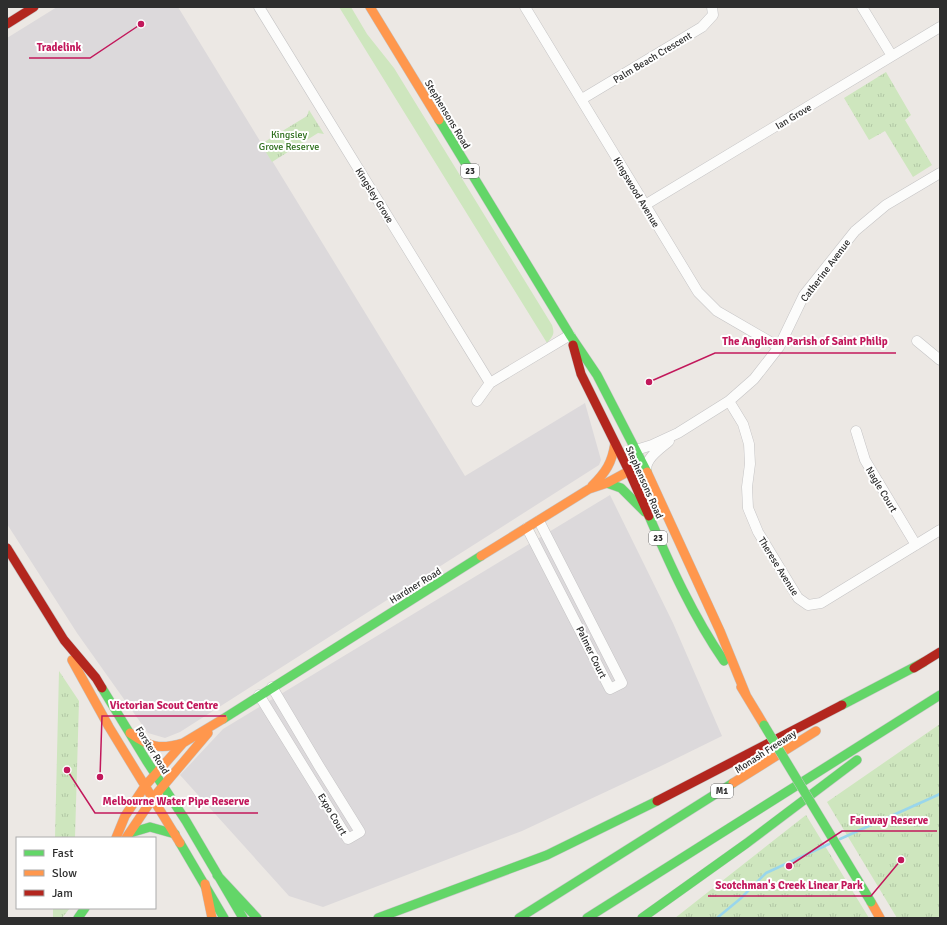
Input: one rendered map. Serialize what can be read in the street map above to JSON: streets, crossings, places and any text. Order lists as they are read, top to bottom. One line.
{"streets":{"main road":["Stephensons Road","23","Hardner Road","Forster Road","Monash Freeway","M1"],"street":["Palm Beach Crescent","Ian Grove","Kingswood Avenue","Kingsley Grove","Catherine Avenue","Nagle Court","Therese Avenue","Palmer Court","Expo Court"]},"crossings":[["Palm Beach Crescent","Kingswood Avenue"],["Stephensons Road","Catherine Avenue"],["Stephensons Road","Hardner Road"],["Ian Grove","Kingswood Avenue"],["Kingswood Avenue","Catherine Avenue"],["Catherine Avenue","Therese Avenue"],["Nagle Court","Therese Avenue"],["Hardner Road","Palmer Court"],["Hardner Road","Forster Road"],["Hardner Road","Expo Court"]],"parks":["Kingsley Grove Reserve"],"places":["Tradelink","The Anglican Parish of Saint Philip","Melbourne Water Pipe Reserve","Victorian Scout Centre","Scotchman's Creek Linear Park","Fairway Reserve"],"legend":["Fast","Slow","Jam"]}
